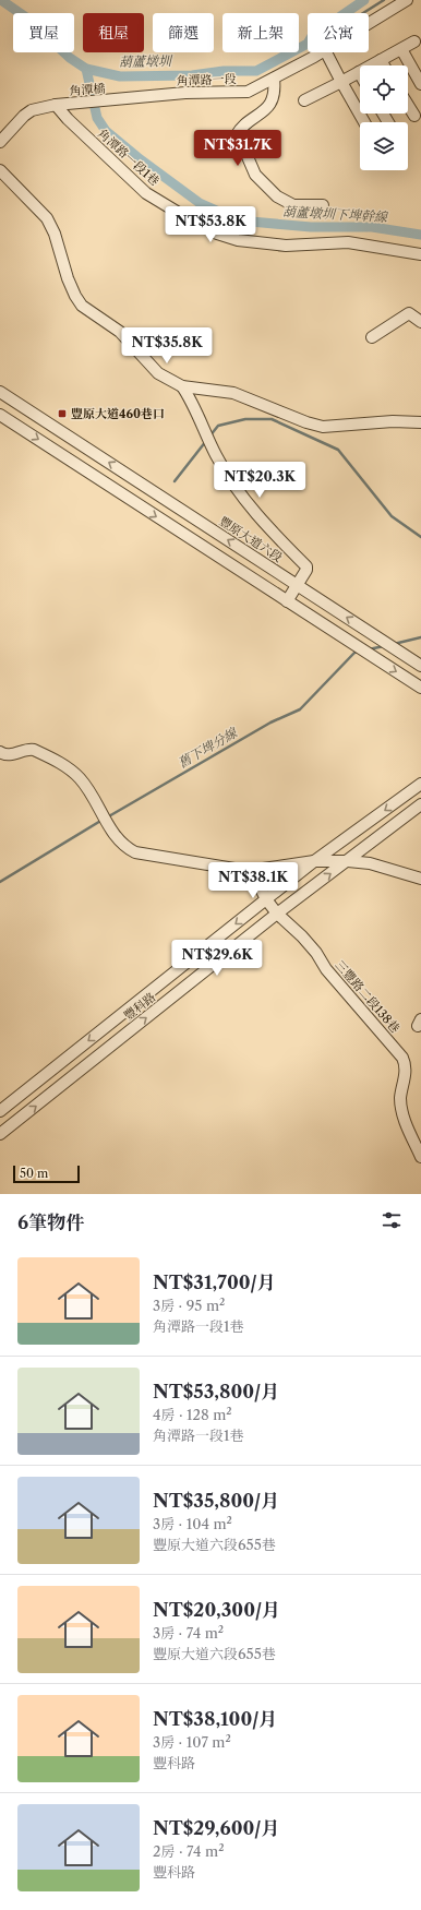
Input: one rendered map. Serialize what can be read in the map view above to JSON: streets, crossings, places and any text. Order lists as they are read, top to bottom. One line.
{"streets":{"street":["角潭路一段","角潭橋","角潭路一段1巷","豐原大道六段","三豐路二段138巷","豐科路"]},"crossings":[["角潭路一段","角潭橋"],["角潭橋","角潭路一段1巷"],["三豐路二段138巷","豐科路"]],"water":["葫蘆墩圳","葫蘆墩圳下埤幹線","舊下埤分線"],"places":{"transit":["豐原大道460巷口"]},"scale_bar":"50 m","page":{"chip":["買屋","租屋","篩選","新上架","公寓"],"price":["NT$31.7K","NT$53.8K","NT$35.8K","NT$20.3K","NT$38.1K","NT$29.6K"],"scale":"50 m","heading":"6筆物件","list":[{"name":"NT$31,700/月","note":"3房 · 95 m² · 角潭路一段1巷"},{"name":"NT$53,800/月","note":"4房 · 128 m² · 角潭路一段1巷"},{"name":"NT$35,800/月","note":"3房 · 104 m² · 豐原大道六段655巷"},{"name":"NT$20,300/月","note":"3房 · 74 m² · 豐原大道六段655巷"},{"name":"NT$38,100/月","note":"3房 · 107 m² · 豐科路"},{"name":"NT$29,600/月","note":"2房 · 74 m² · 豐科路"}]}}
